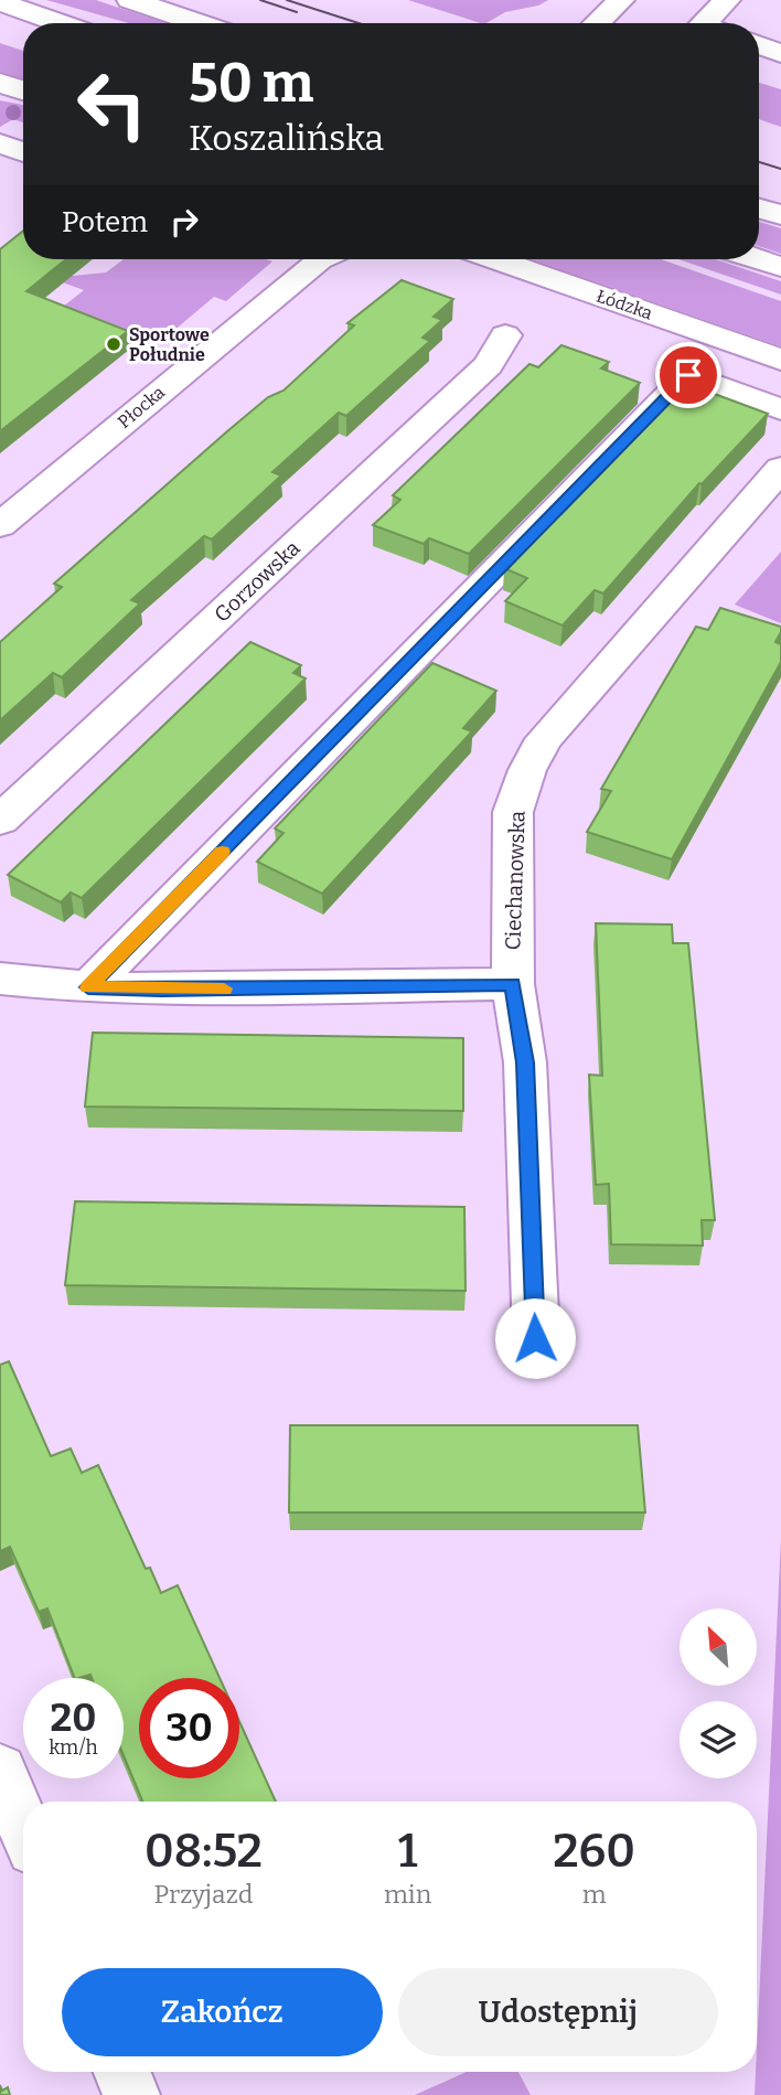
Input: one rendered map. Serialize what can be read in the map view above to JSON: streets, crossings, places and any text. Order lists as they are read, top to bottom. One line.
{"streets":{"street":["Łódzka","Płocka","Gorzowska","Ciechanowska"]},"places":["Sportowe Południe"],"north":"top left","page":{"turn":["50 m","Koszalińska"],"then":"Potem","speed":"20 km/h","limit":"30","eta":["08:52","Przyjazd","1","min","260","m"],"buttons":["Zakończ","Udostępnij"]}}
